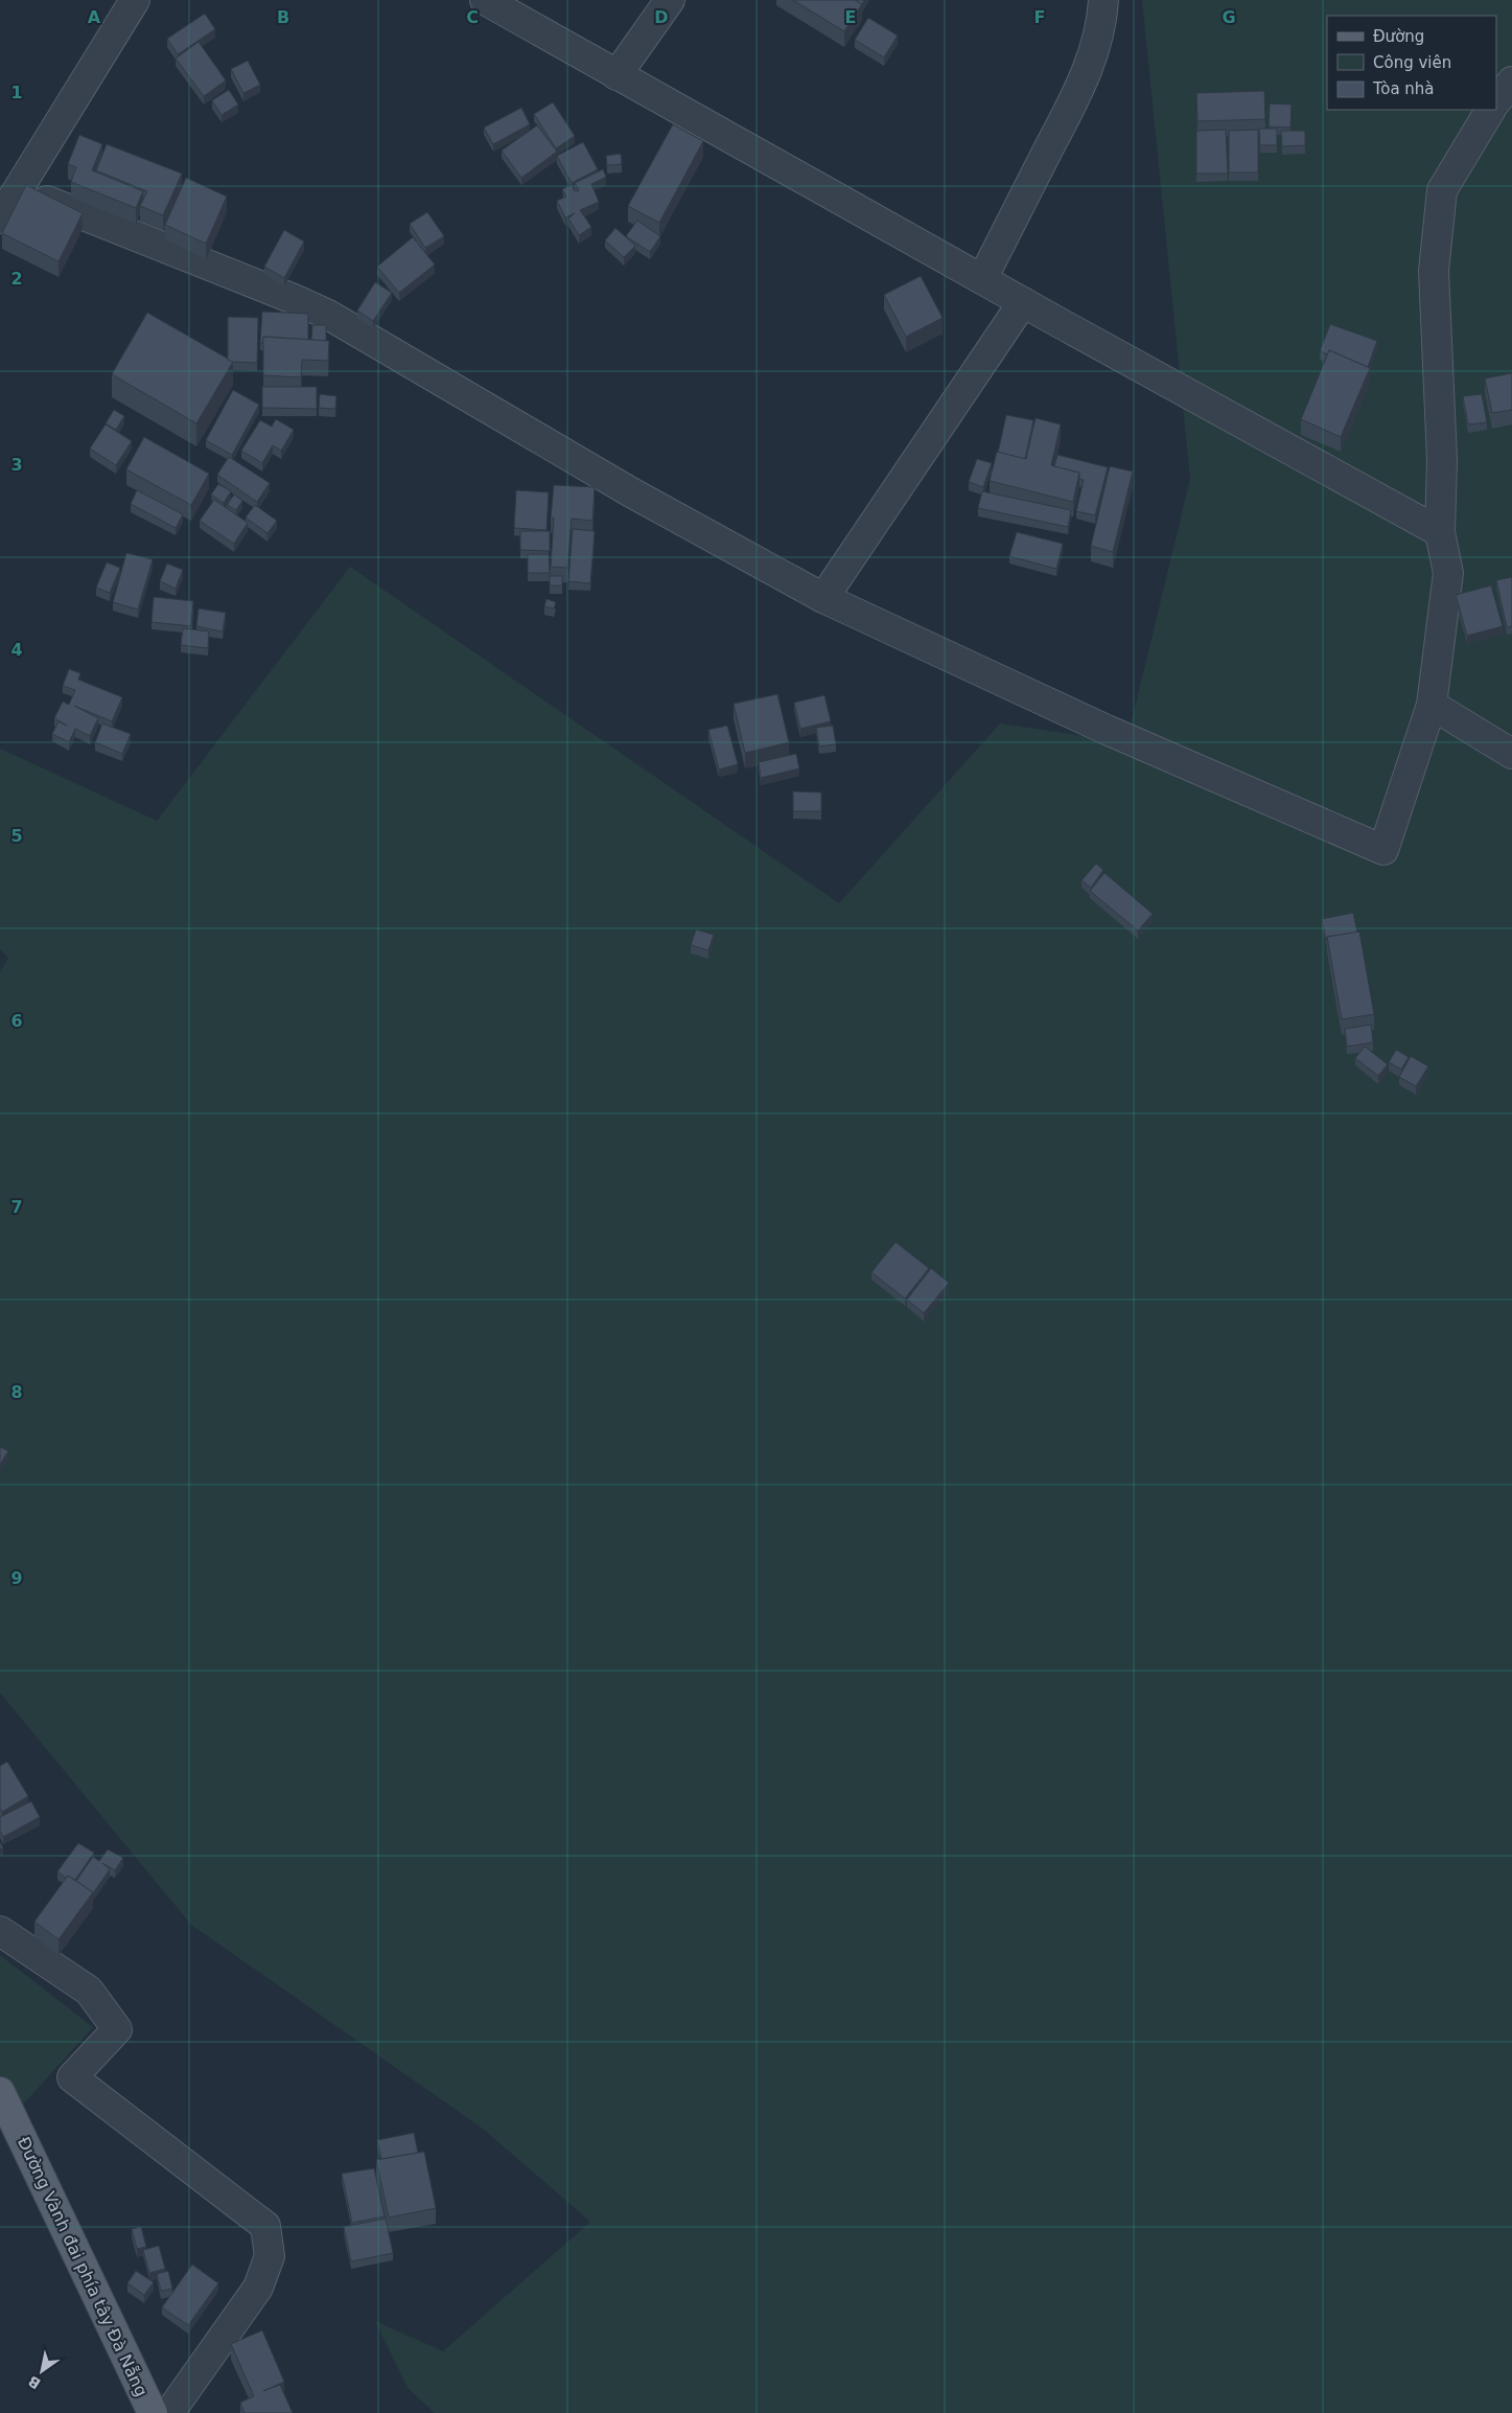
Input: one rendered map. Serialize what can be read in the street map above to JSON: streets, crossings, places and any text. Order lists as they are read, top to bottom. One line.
{"streets":{"main road":["Đường Vành đai phía tây Đà Nẵng"]},"legend":["Đường","Công viên","Tòa nhà"],"north":"bottom left","grid":{"columns":["A","B","C","D","E","F","G"],"rows":["1","2","3","4","5","6","7","8","9"]}}
